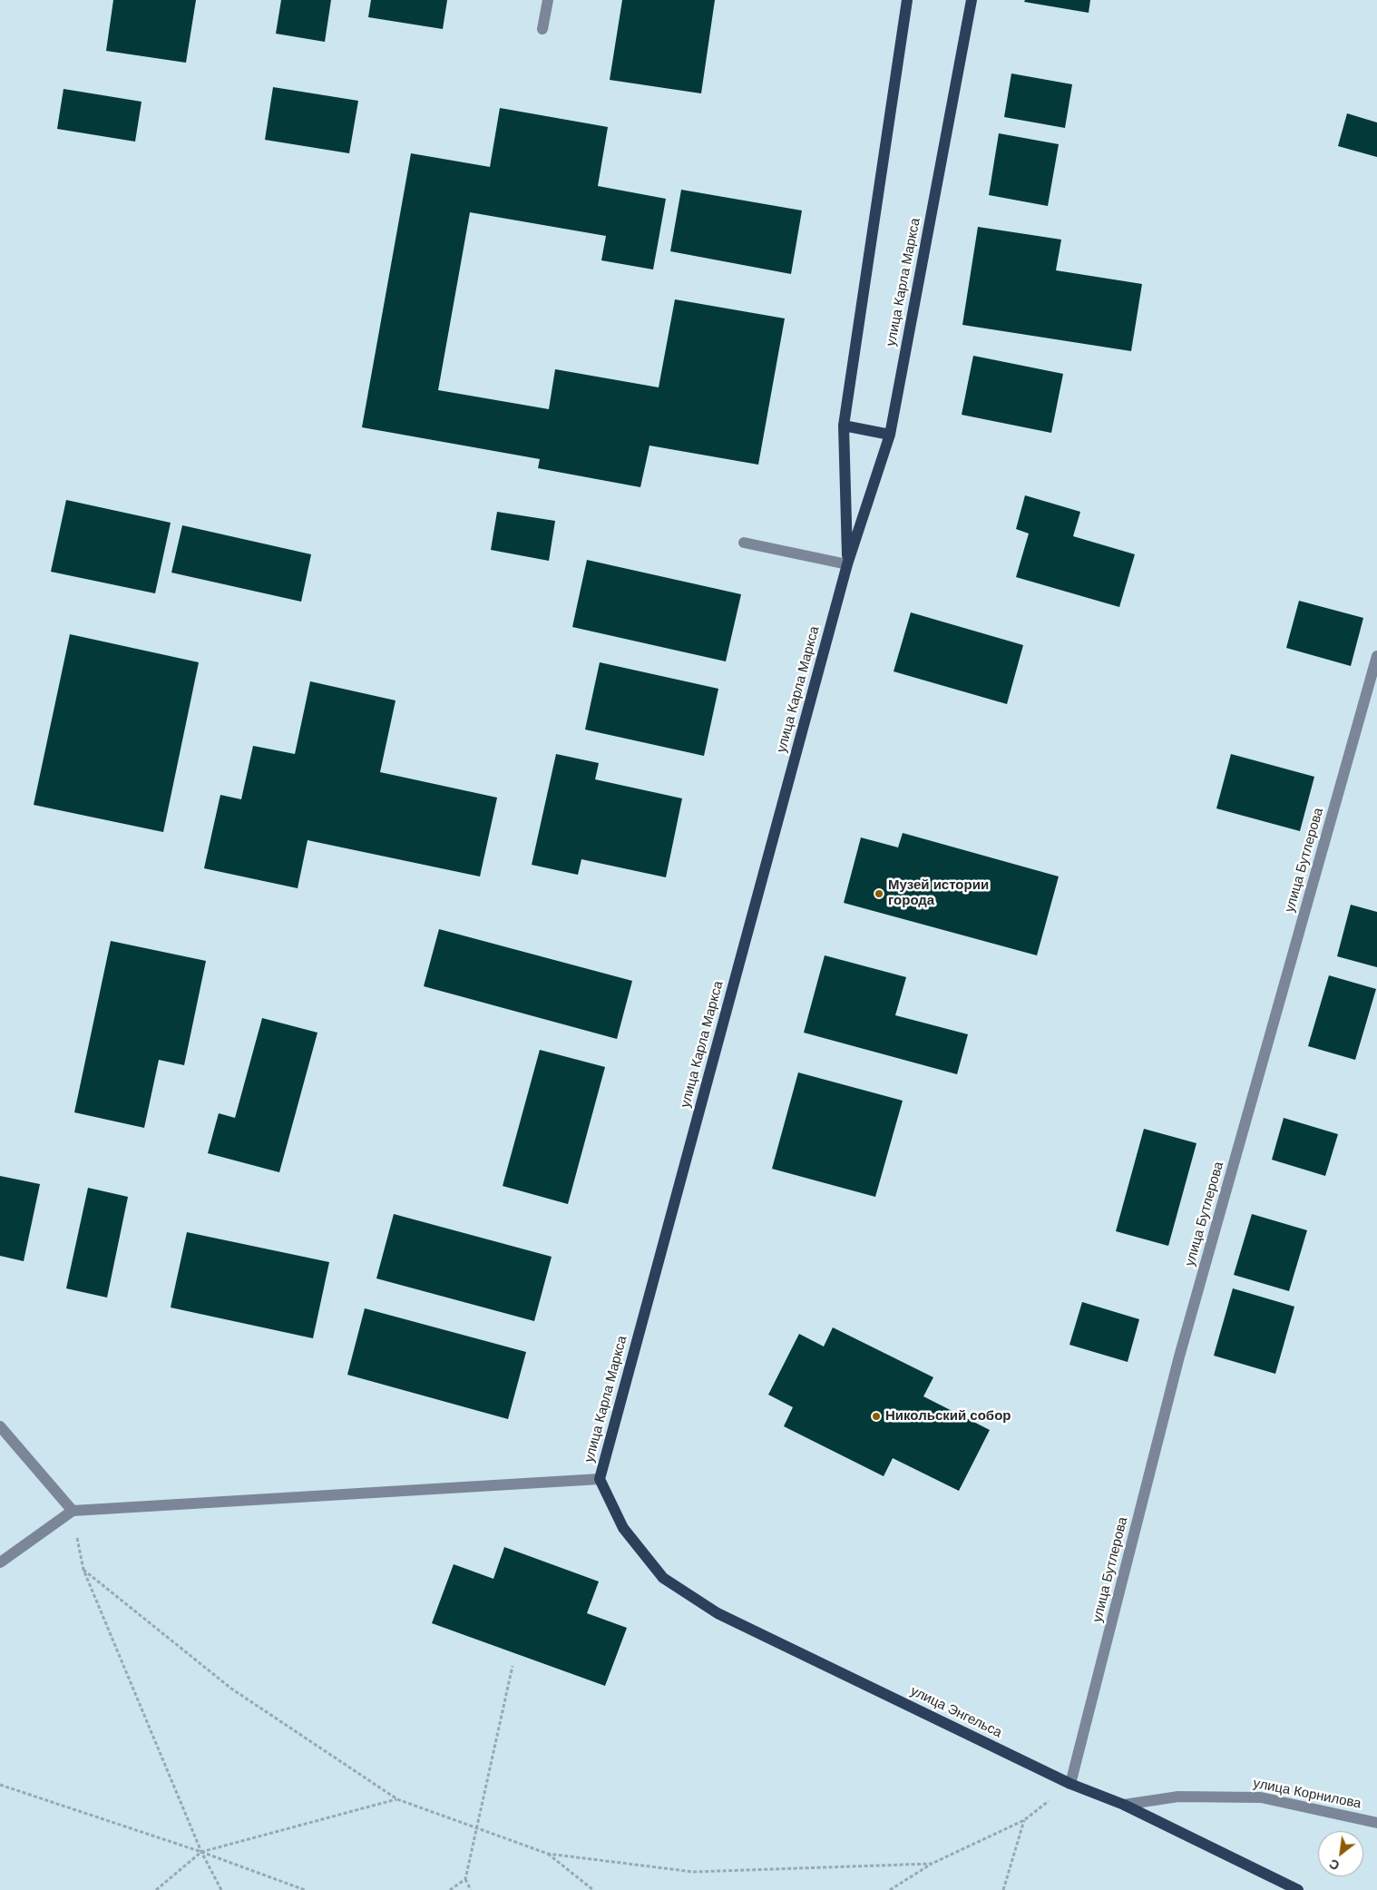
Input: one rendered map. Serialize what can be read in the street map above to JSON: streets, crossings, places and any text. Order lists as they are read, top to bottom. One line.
{"streets":{"main road":["улица Карла Маркса","улица Энгельса"],"street":["улица Бутлерова","улица Корнилова"]},"crossings":[["улица Карла Маркса","улица Энгельса"],["улица Бутлерова","улица Энгельса"],["улица Энгельса","улица Корнилова"]],"places":["Музей истории города","Никольский собор"],"north":"bottom left"}
